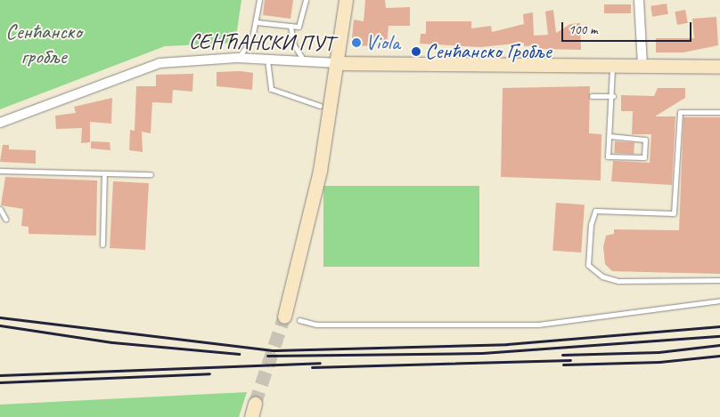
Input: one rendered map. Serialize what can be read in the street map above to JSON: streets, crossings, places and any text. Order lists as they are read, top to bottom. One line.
{"streets":{"main road":["СЕНЋАНСКИ ПУТ"]},"parks":["Сенћанско гробље"],"places":["Viola","Сенћанско Гробље"],"scale_bar":"100 m"}
